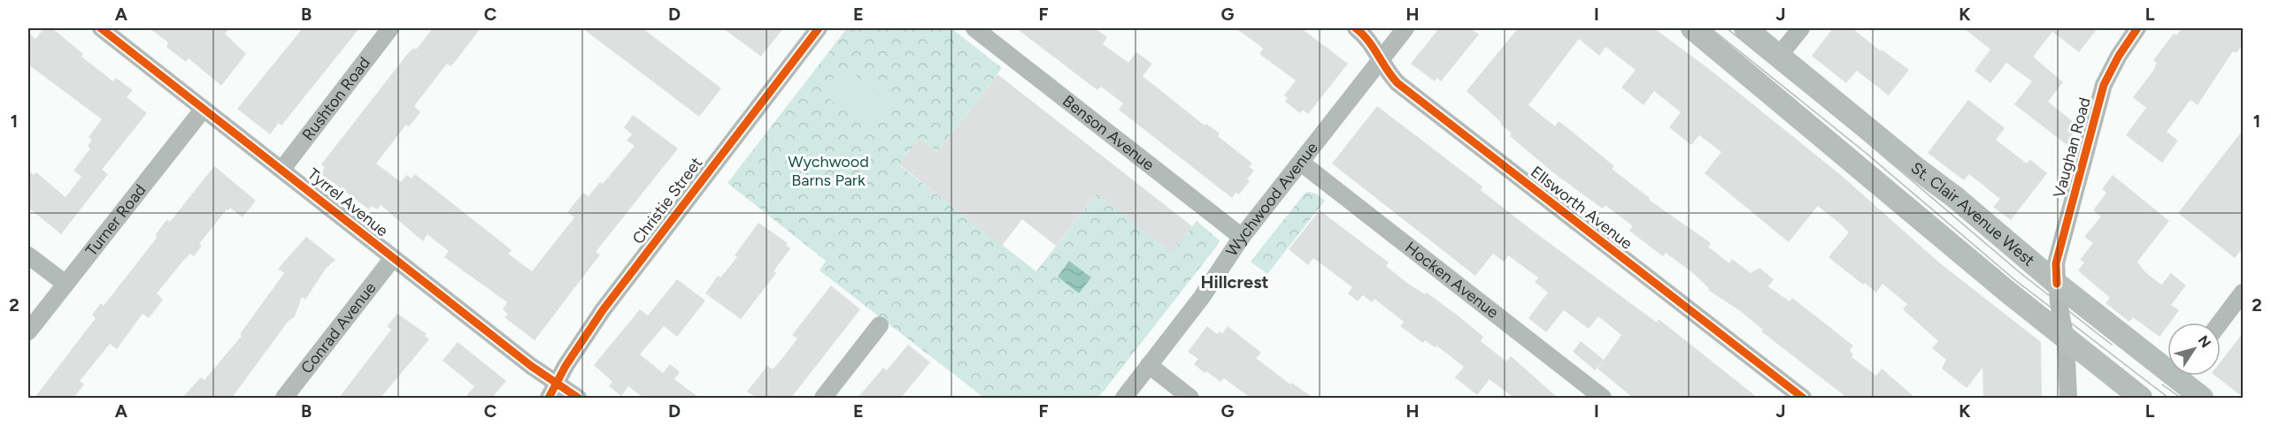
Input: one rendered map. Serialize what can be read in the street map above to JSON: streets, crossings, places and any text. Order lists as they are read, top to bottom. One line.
{"streets":{"main road":["St. Clair Avenue West"],"street":["Rushton Road","Benson Avenue","Vaughan Road","Wychwood Avenue","Christie Street","Tyrrel Avenue","Ellsworth Avenue","Turner Road","Hocken Avenue","Conrad Avenue"]},"crossings":[["Rushton Road","Tyrrel Avenue"],["Benson Avenue","Wychwood Avenue"],["Vaughan Road","St. Clair Avenue West"],["Wychwood Avenue","Ellsworth Avenue"],["Wychwood Avenue","Hocken Avenue"],["Christie Street","Tyrrel Avenue"],["Tyrrel Avenue","Turner Road"],["Tyrrel Avenue","Conrad Avenue"]],"districts":["Hillcrest"],"parks":["Wychwood Barns Park"],"north":"top right","grid":{"columns":["A","B","C","D","E","F","G","H","I","J","K","L"],"rows":["1","2"]}}
